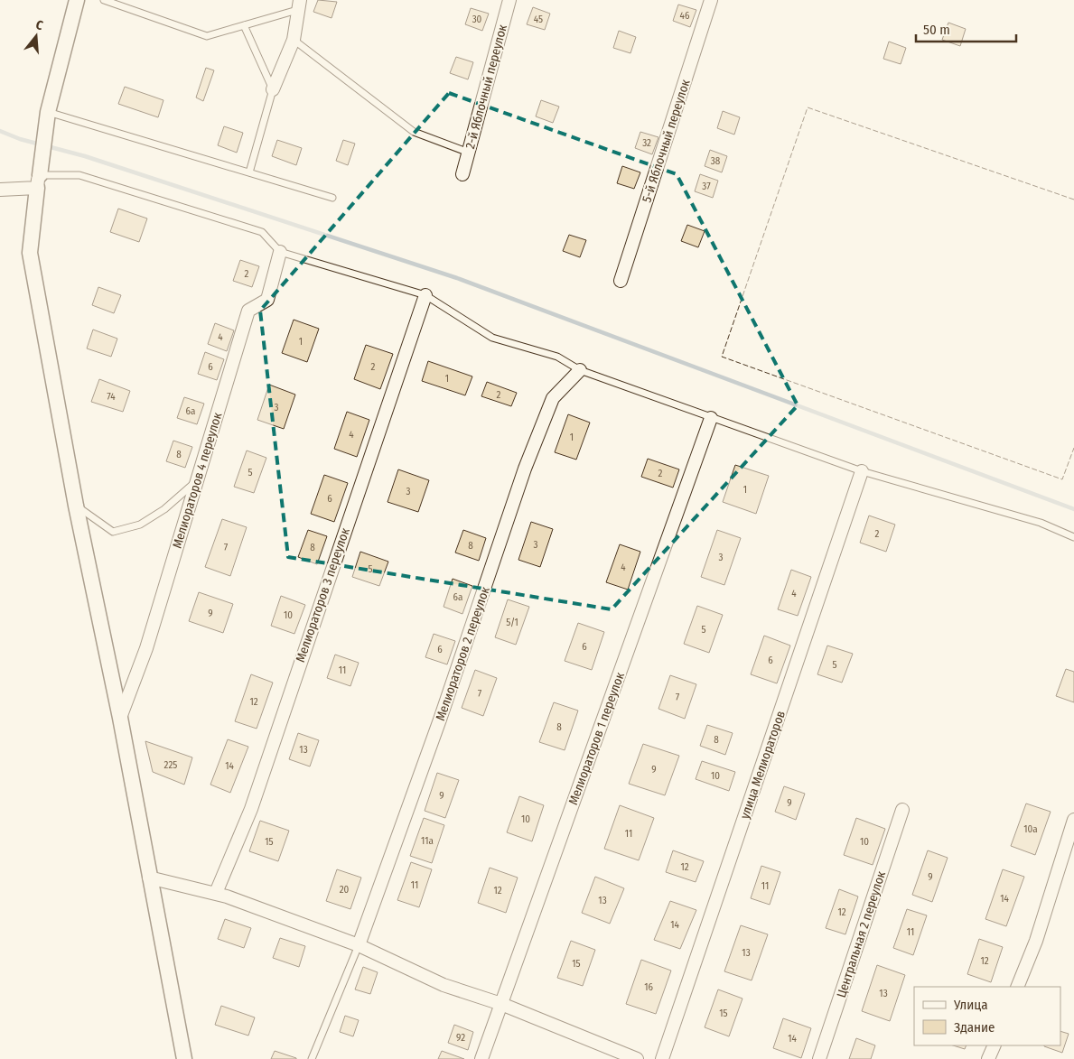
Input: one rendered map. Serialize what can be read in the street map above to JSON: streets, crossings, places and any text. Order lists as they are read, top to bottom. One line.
{"streets":{"street":["2-й Яблочный переулок","5-й Яблочный переулок","Мелиораторов 4 переулок","Мелиораторов 3 переулок","Мелиораторов 2 переулок","Мелиораторов 1 переулок","улица Мелиораторов","Центральная 2 переулок"]},"house_numbers":["46","30","45","32","38","37","2","4","1","6","2","1","2","74","3","6а","4","1","8","5","2","1","3","6","2","3","8","7","8","3","4","5","4","6а","9","10","5/1","5","6","6","6","5","11","7","7","12","8","8","13","225","14","9","10","9","9","10","10а","11","11а","15","10","12","9","11","11","20","12","14","13","12","14","11","13","12","15","16","13","15","92","14"],"legend":["Улица","Здание"],"scale_bar":"50 m","north":"top"}
